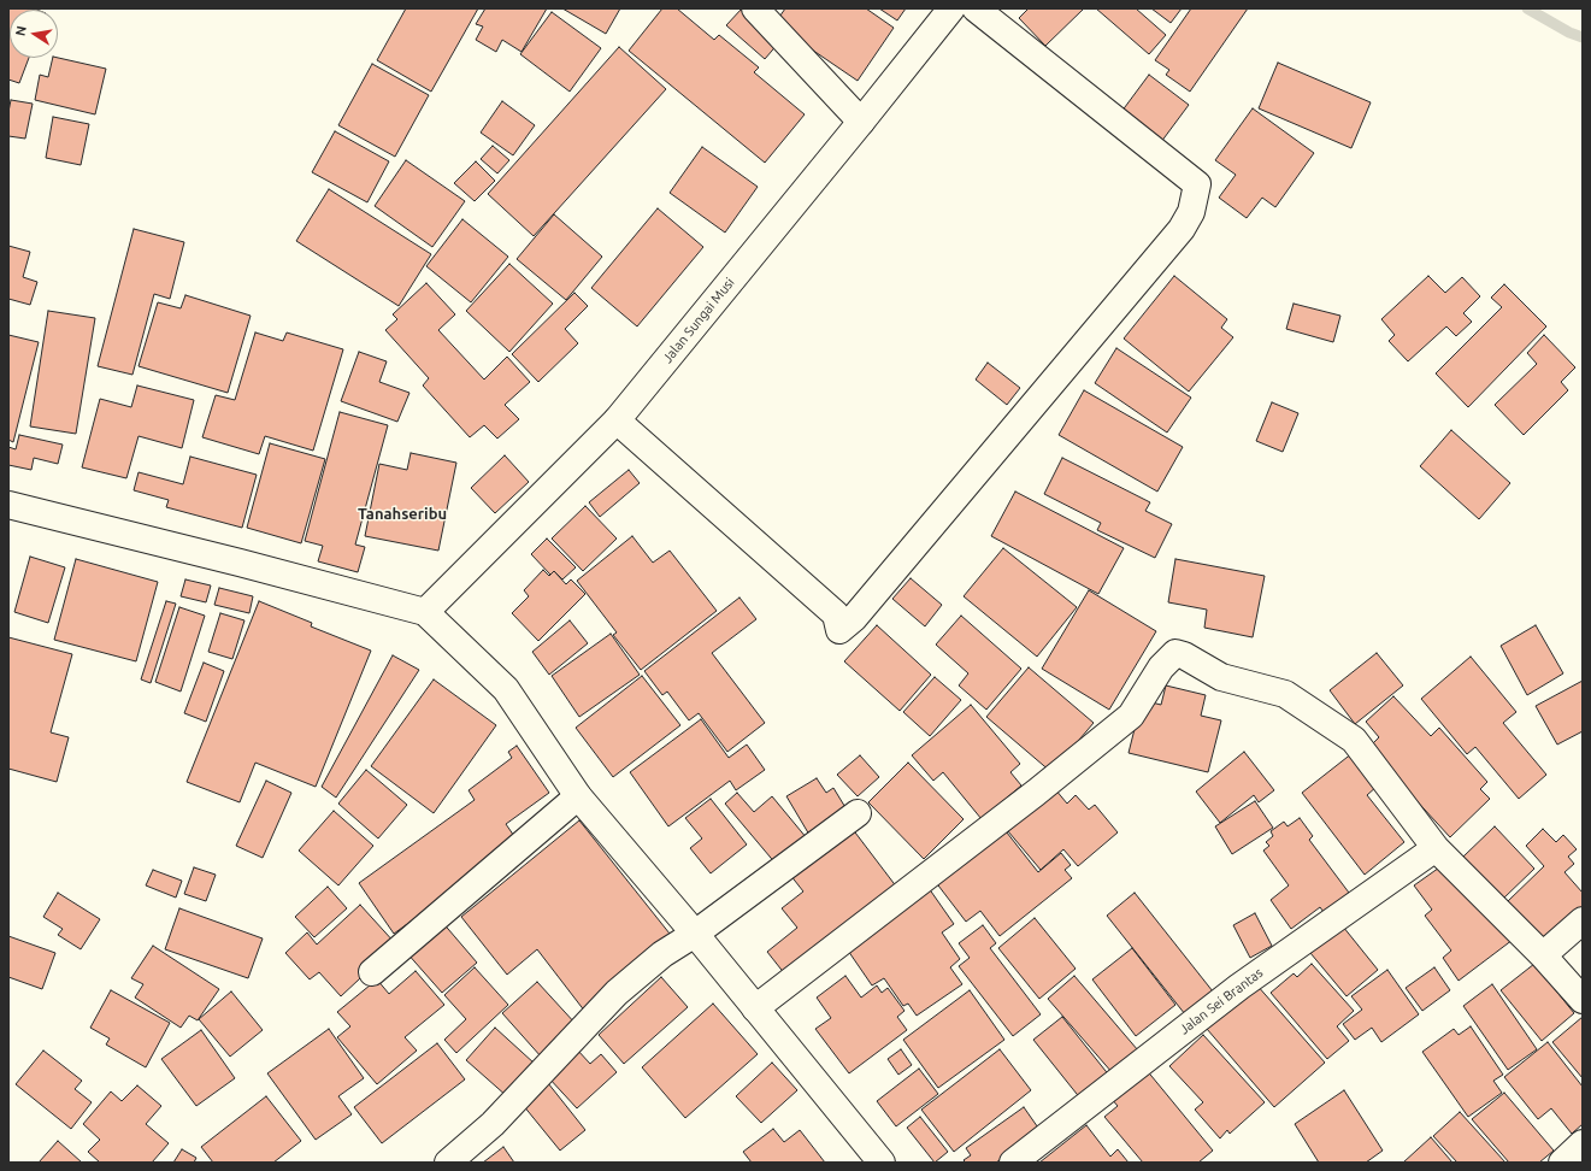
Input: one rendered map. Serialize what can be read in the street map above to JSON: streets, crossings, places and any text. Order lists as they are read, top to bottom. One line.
{"streets":{"street":["Jalan Sungai Musi","Jalan Sei Brantas"]},"districts":["Tanahseribu"],"north":"left"}
